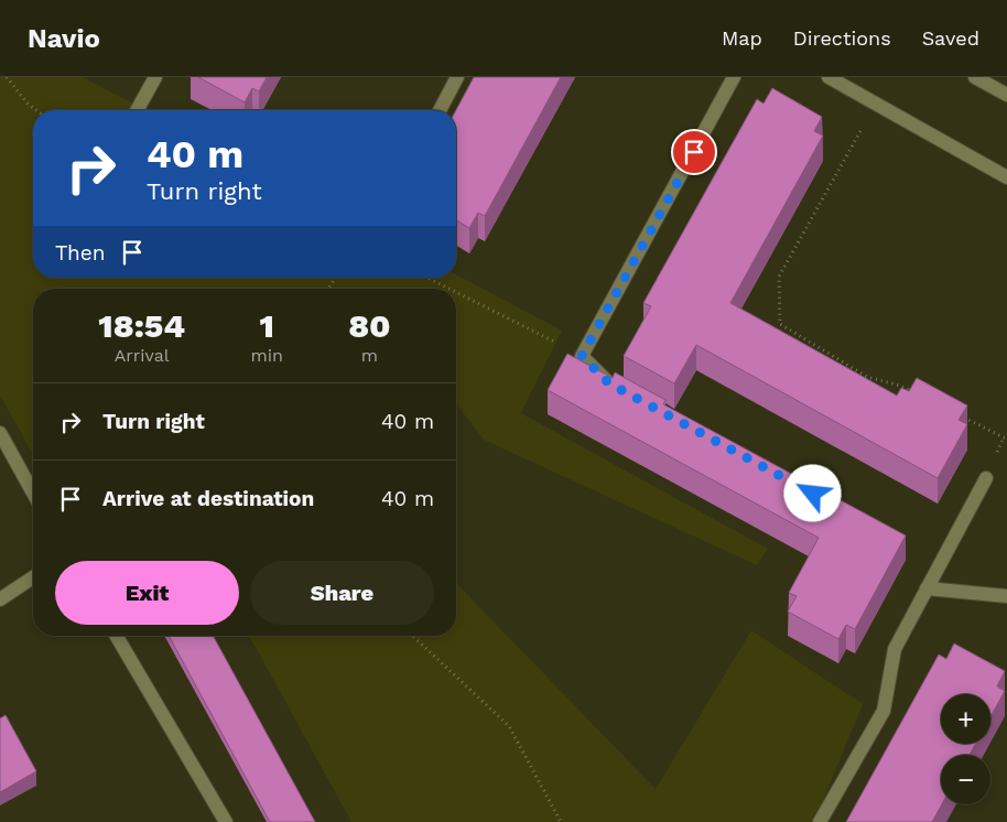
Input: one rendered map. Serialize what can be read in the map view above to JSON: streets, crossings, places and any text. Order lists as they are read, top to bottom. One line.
{"page":{"header":"Navio","nav":["Map","Directions","Saved"],"turn":["40 m","Turn right"],"then":"Then","eta":["18:54","Arrival","1","min","80","m"],"list":[{"name":"Turn right","value":"40 m"},{"name":"Arrive at destination","value":"40 m"}],"buttons":["Exit","Share"],"map_buttons":["+","−"]}}
